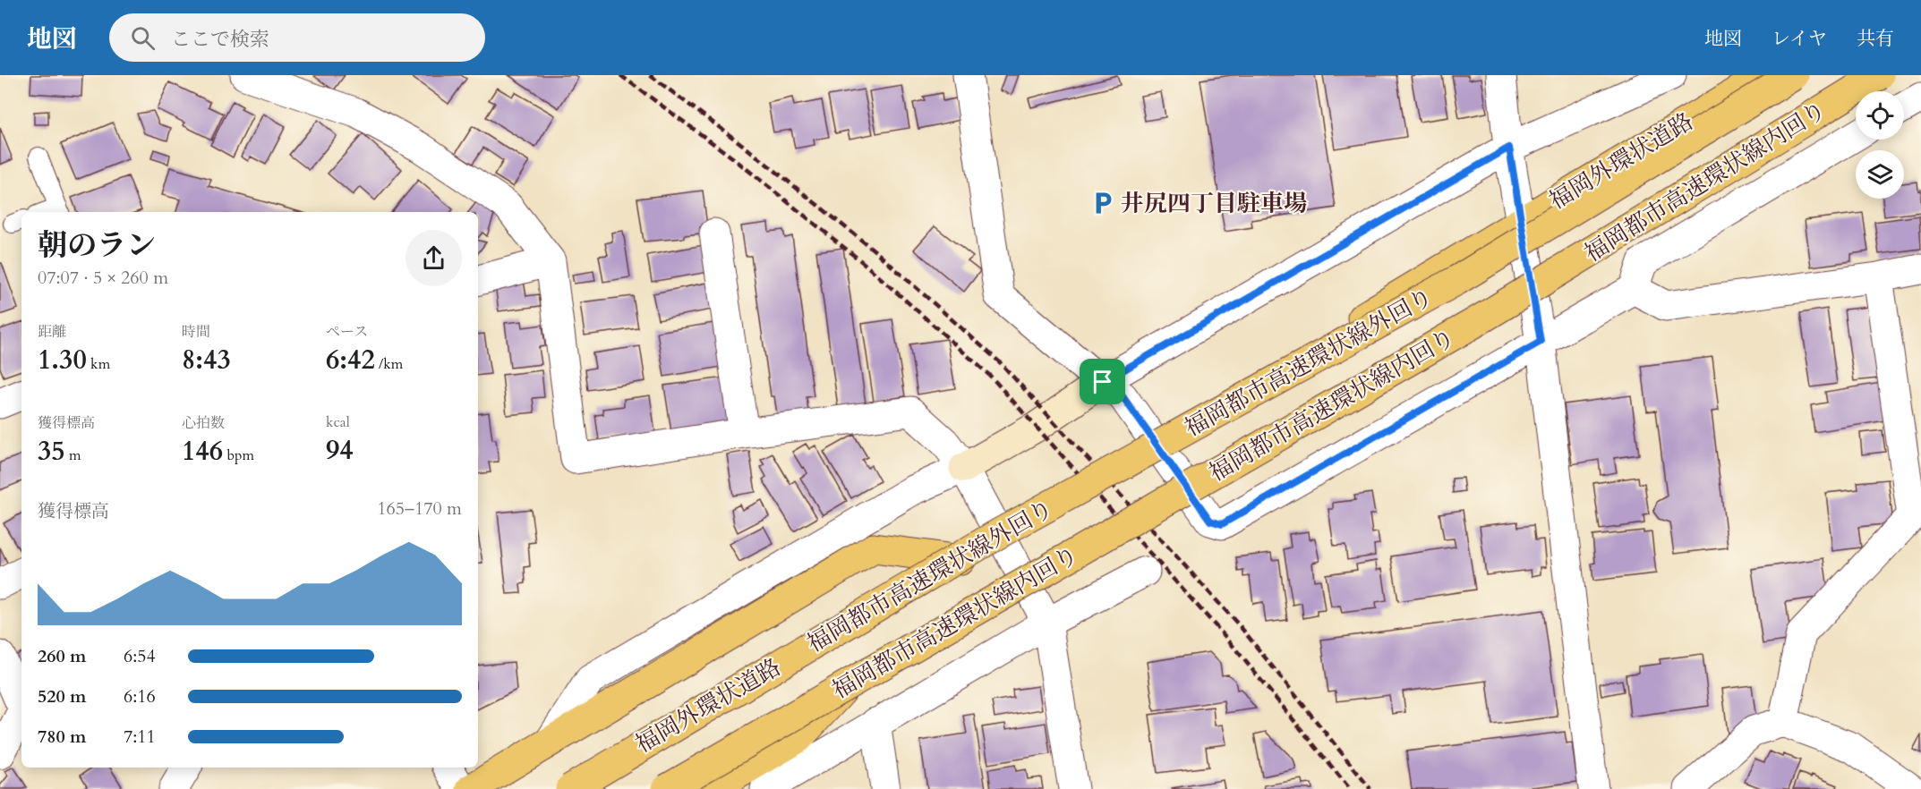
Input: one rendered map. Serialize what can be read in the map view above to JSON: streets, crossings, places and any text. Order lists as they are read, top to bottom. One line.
{"streets":{"highway":["福岡外環状道路","福岡都市高速環状線内回り","福岡都市高速環状線外回り"]},"places":{"parking":["井尻四丁目駐車場"]},"page":{"header":"地図","search":"ここで検索","nav":["地図","レイヤ","共有"],"heading":["朝のラン","07:07 · 5 × 260 m"],"stats":[["距離","1.30 km"],["時間","8:43"],["ペース","6:42 /km"],["獲得標高","35 m"],["心拍数","146 bpm"],["kcal","94"]],"chart":["獲得標高","165–170 m"],"list":[{"name":"260 m","note":"6:54"},{"name":"520 m","note":"6:16"},{"name":"780 m","note":"7:11"}]}}
